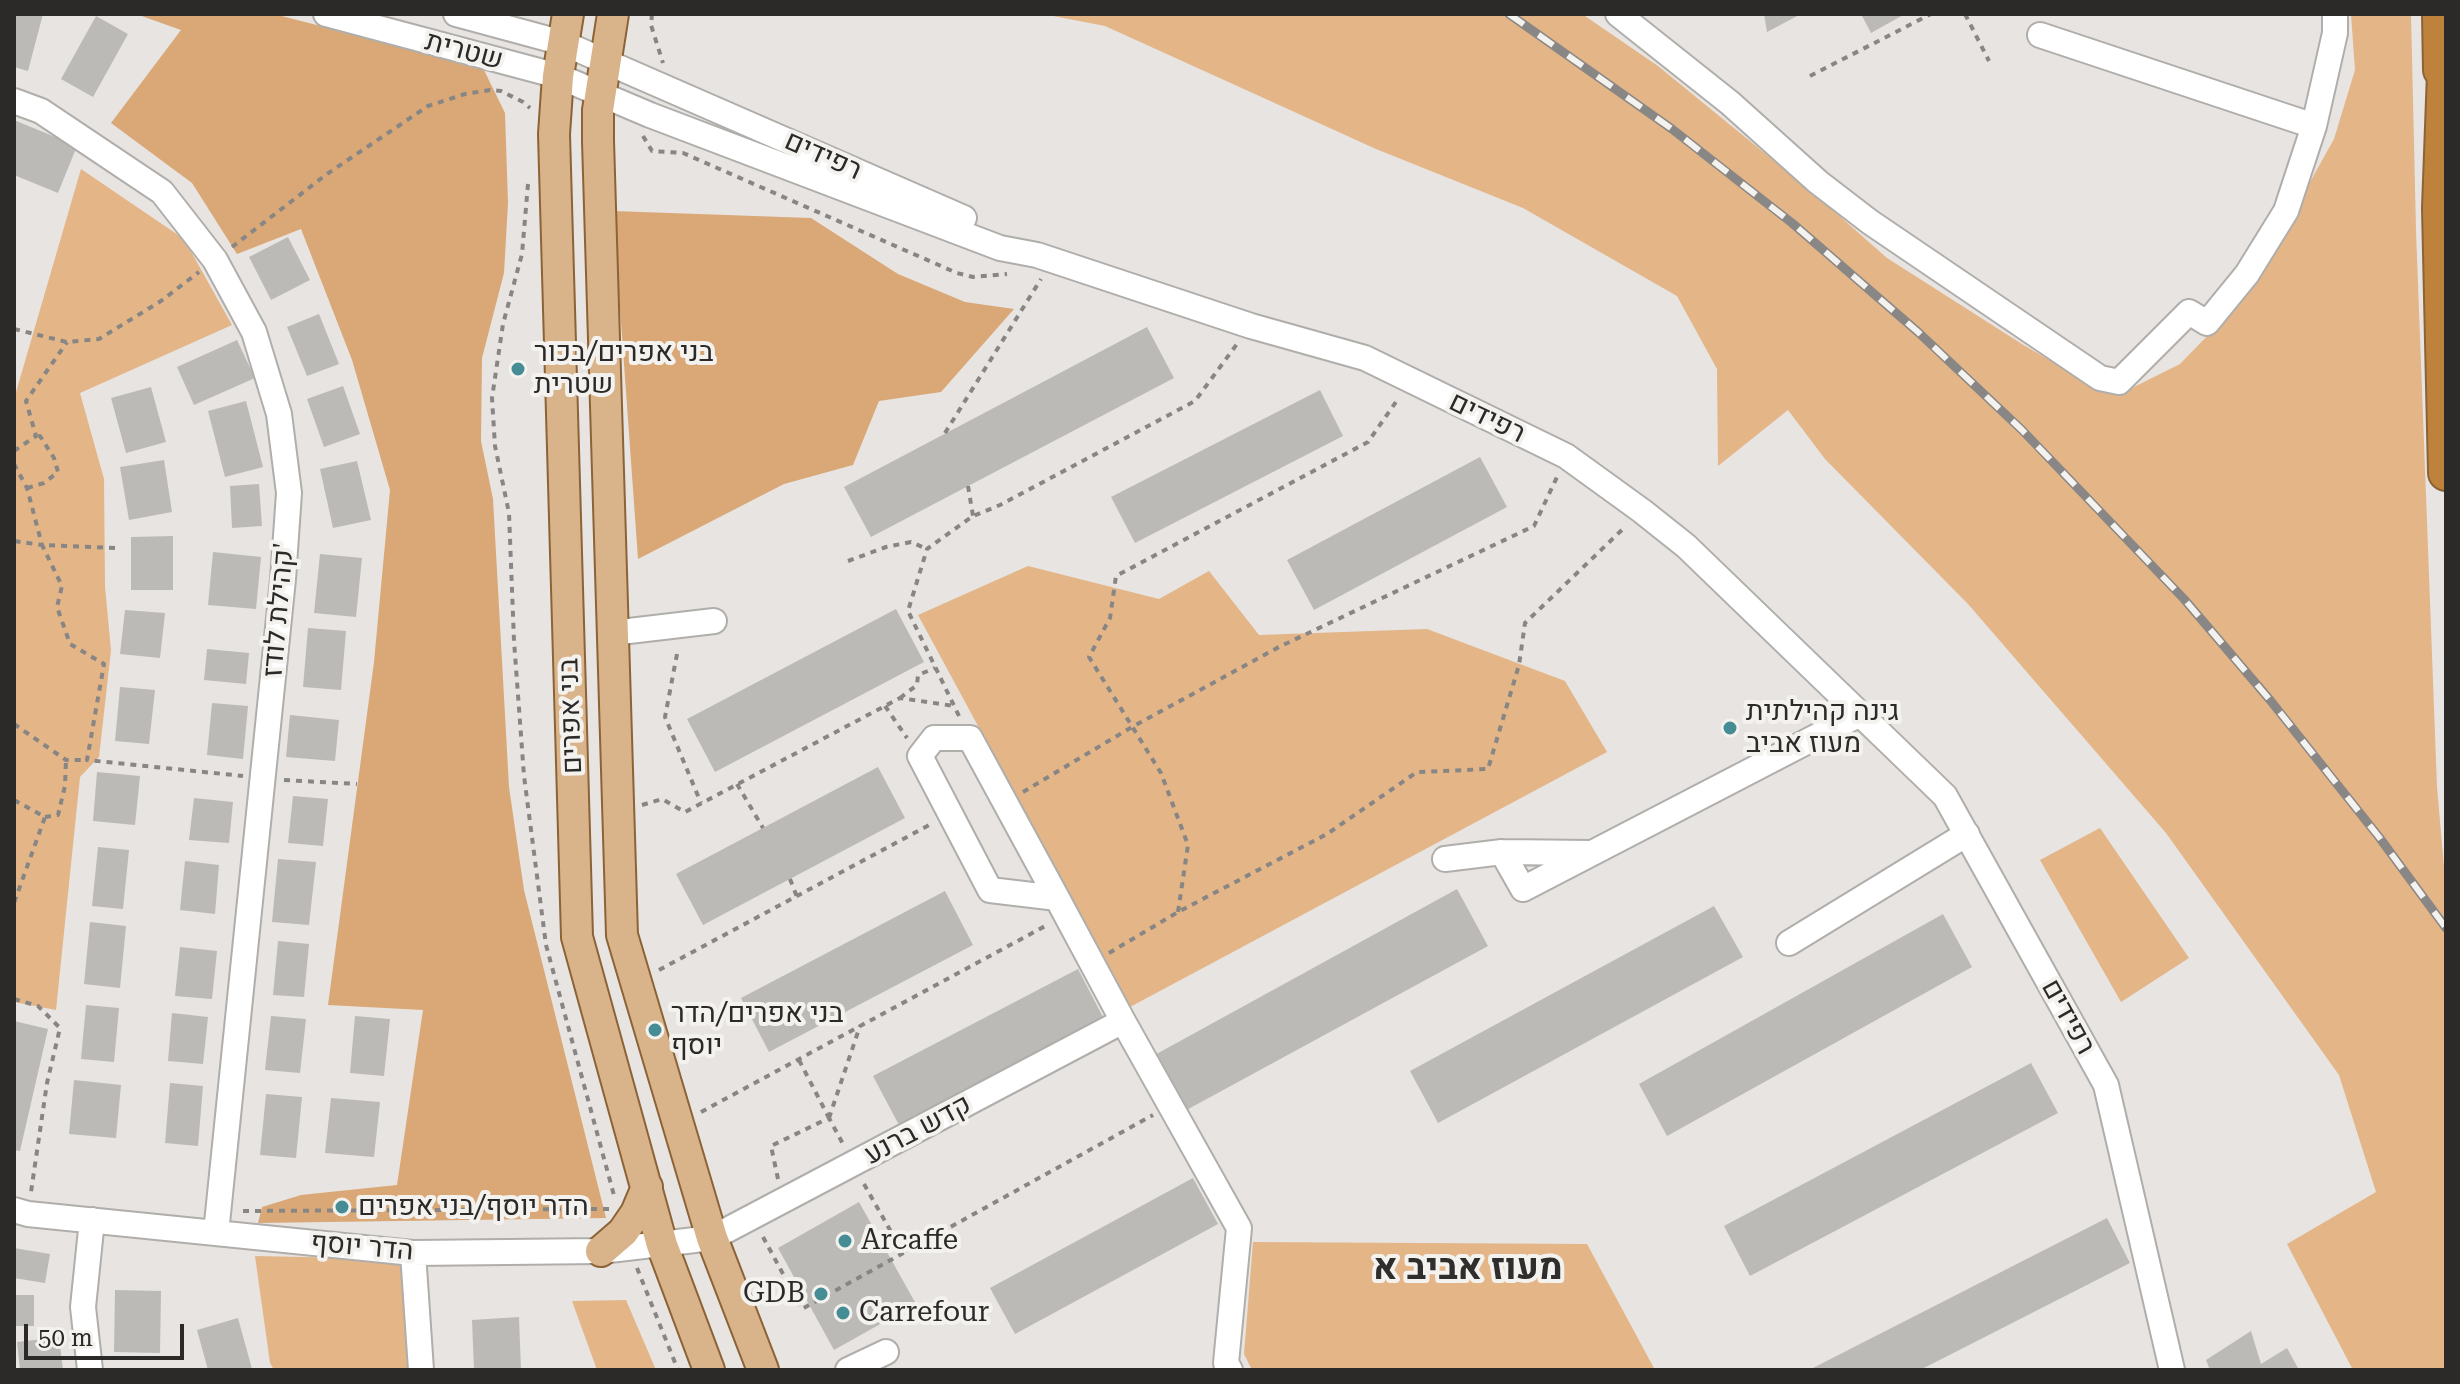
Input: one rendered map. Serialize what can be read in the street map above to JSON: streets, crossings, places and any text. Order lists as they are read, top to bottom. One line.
{"streets":{"main road":["בני אפרים"],"street":["שטרית","רפידים","קהילת לודז'","קדש ברנע","הדר יוסף"]},"crossings":[["שטרית","רפידים"],["שטרית","בני אפרים"],["רפידים","בני אפרים"],["קהילת לודז'","הדר יוסף"],["בני אפרים","קדש ברנע"],["בני אפרים","הדר יוסף"],["קדש ברנע","הדר יוסף"]],"districts":["מעוז אביב א"],"places":["בני אפרים/בכור שטרית","גינה קהילתית מעוז אביב","בני אפרים/הדר יוסף","הדר יוסף/בני אפרים","Arcaffe","GDB","Carrefour"],"scale_bar":"50 m"}
